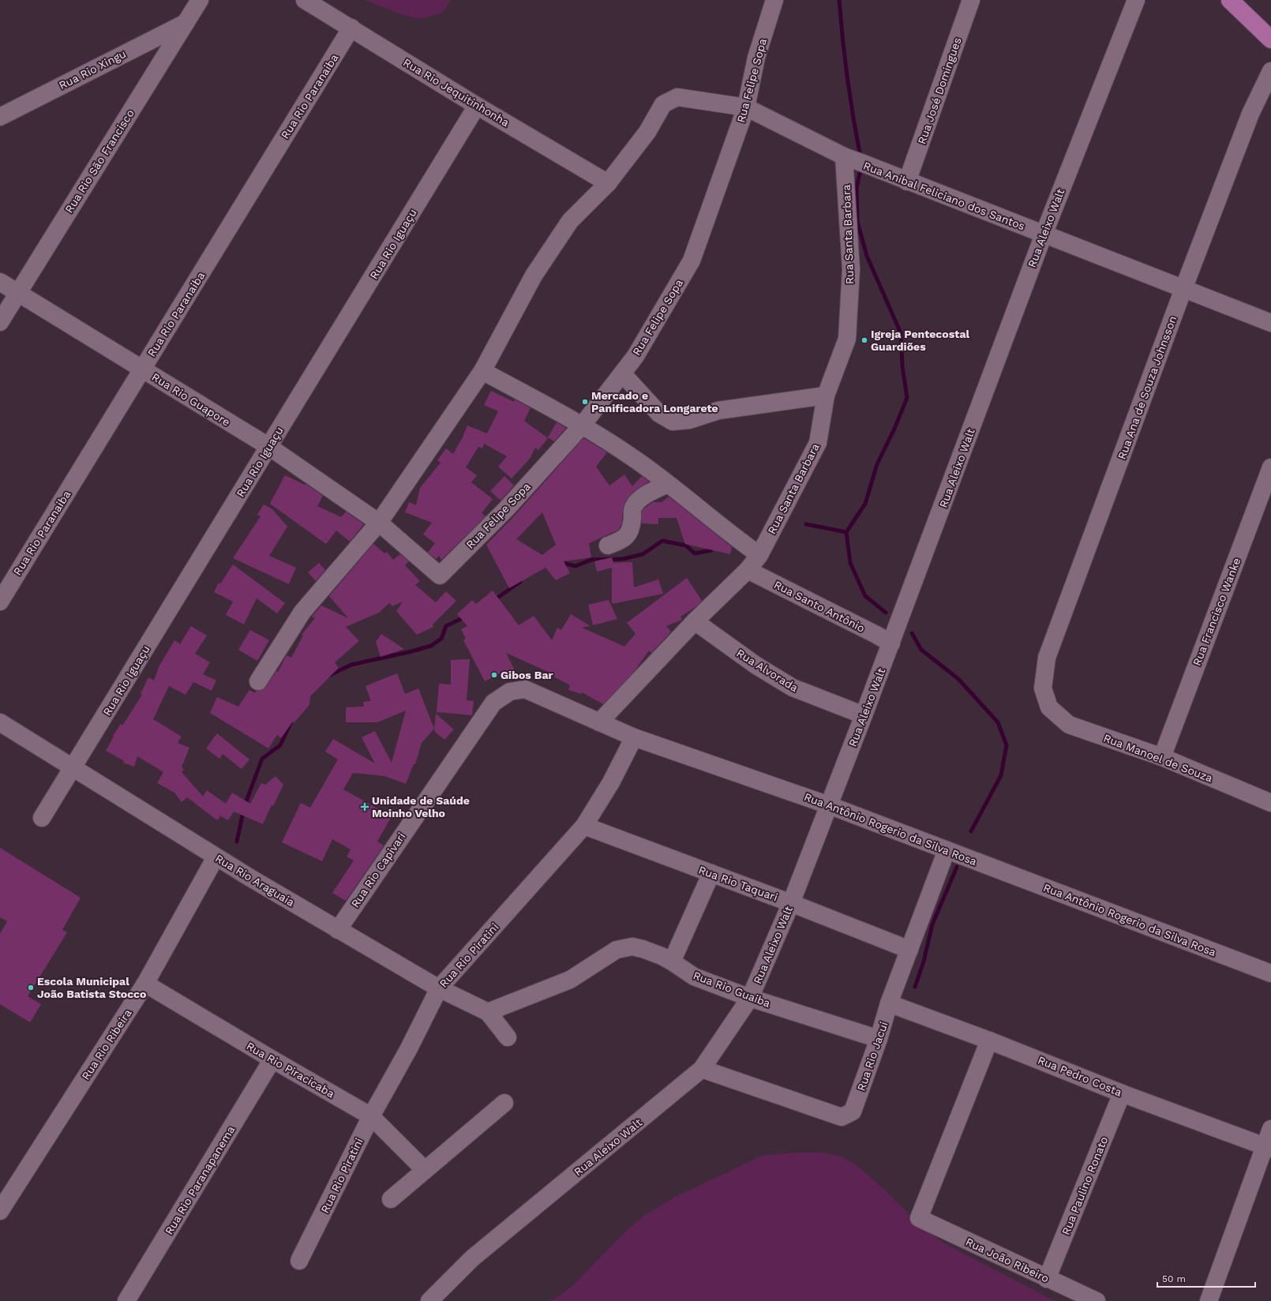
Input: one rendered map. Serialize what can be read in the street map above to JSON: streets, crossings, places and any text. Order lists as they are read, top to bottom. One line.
{"streets":{"street":["Rua Rio Xingu","Rua Felipe Sopa","Rua José Domingues","Rua Rio Jequitinhonha","Rua Rio Paranaiba","Rua Rio São Francisco","Rua Anibal Feliciano dos Santos","Rua Aleixo Walt","Rua Santa Barbara","Rua Rio Iguaçu","Rua Ana de Souza Johnsson","Rua Rio Guapore","Rua Santo Antônio","Rua Francisco Wanke","Rua Alvorada","Rua Manoel de Souza","Rua Antônio Rogerio da Silva Rosa","Rua Rio Capivari","Rua Rio Araguaia","Rua Rio Taquari","Rua Rio Piratini","Rua Rio Guaiba","Rua Rio Ribeira","Rua Rio Jacui","Rua Rio Piracicaba","Rua Pedro Costa","Rua Rio Paranapanema","Rua Paulino Ronato","Rua João Ribeiro"]},"crossings":[["Rua Rio Xingu","Rua Rio São Francisco"],["Rua Felipe Sopa","Rua Anibal Feliciano dos Santos"],["Rua Felipe Sopa","Rua Rio Guapore"],["Rua José Domingues","Rua Anibal Feliciano dos Santos"],["Rua Rio Jequitinhonha","Rua Rio Paranaiba"],["Rua Rio Jequitinhonha","Rua Anibal Feliciano dos Santos"],["Rua Rio Jequitinhonha","Rua Rio Iguaçu"],["Rua Rio Paranaiba","Rua Rio Guapore"],["Rua Rio São Francisco","Rua Rio Guapore"],["Rua Anibal Feliciano dos Santos","Rua Aleixo Walt"],["Rua Anibal Feliciano dos Santos","Rua Santa Barbara"],["Rua Anibal Feliciano dos Santos","Rua Ana de Souza Johnsson"],["Rua Anibal Feliciano dos Santos","Rua Rio Guapore"],["Rua Aleixo Walt","Rua Santo Antônio"],["Rua Aleixo Walt","Rua Alvorada"],["Rua Aleixo Walt","Rua Antônio Rogerio da Silva Rosa"],["Rua Aleixo Walt","Rua Rio Taquari"],["Rua Aleixo Walt","Rua Rio Guaiba"],["Rua Aleixo Walt","Rua Rio Jacui"],["Rua Santa Barbara","Rua Santo Antônio"],["Rua Santa Barbara","Rua Alvorada"],["Rua Santa Barbara","Rua Antônio Rogerio da Silva Rosa"],["Rua Rio Iguaçu","Rua Rio Guapore"],["Rua Rio Iguaçu","Rua Rio Araguaia"],["Rua Ana de Souza Johnsson","Rua Manoel de Souza"],["Rua Francisco Wanke","Rua Manoel de Souza"],["Rua Antônio Rogerio da Silva Rosa","Rua Rio Capivari"],["Rua Antônio Rogerio da Silva Rosa","Rua Rio Piratini"],["Rua Antônio Rogerio da Silva Rosa","Rua Rio Jacui"],["Rua Rio Capivari","Rua Rio Araguaia"],["Rua Rio Araguaia","Rua Rio Piratini"],["Rua Rio Araguaia","Rua Rio Guaiba"],["Rua Rio Araguaia","Rua Rio Ribeira"],["Rua Rio Taquari","Rua Rio Piratini"],["Rua Rio Taquari","Rua Rio Jacui"],["Rua Rio Piratini","Rua Rio Piracicaba"],["Rua Rio Guaiba","Rua Rio Jacui"],["Rua Rio Ribeira","Rua Rio Piracicaba"],["Rua Rio Jacui","Rua Pedro Costa"],["Rua Rio Piracicaba","Rua Rio Paranapanema"],["Rua Pedro Costa","Rua Paulino Ronato"],["Rua Pedro Costa","Rua João Ribeiro"],["Rua Paulino Ronato","Rua João Ribeiro"]],"places":{"other":["Igreja Pentecostal Guardiões","Mercado e Panificadora Longarete","Gibos Bar","Escola Municipal João Batista Stocco"],"health":["Unidade de Saúde Moinho Velho"]},"scale_bar":"50 m"}
